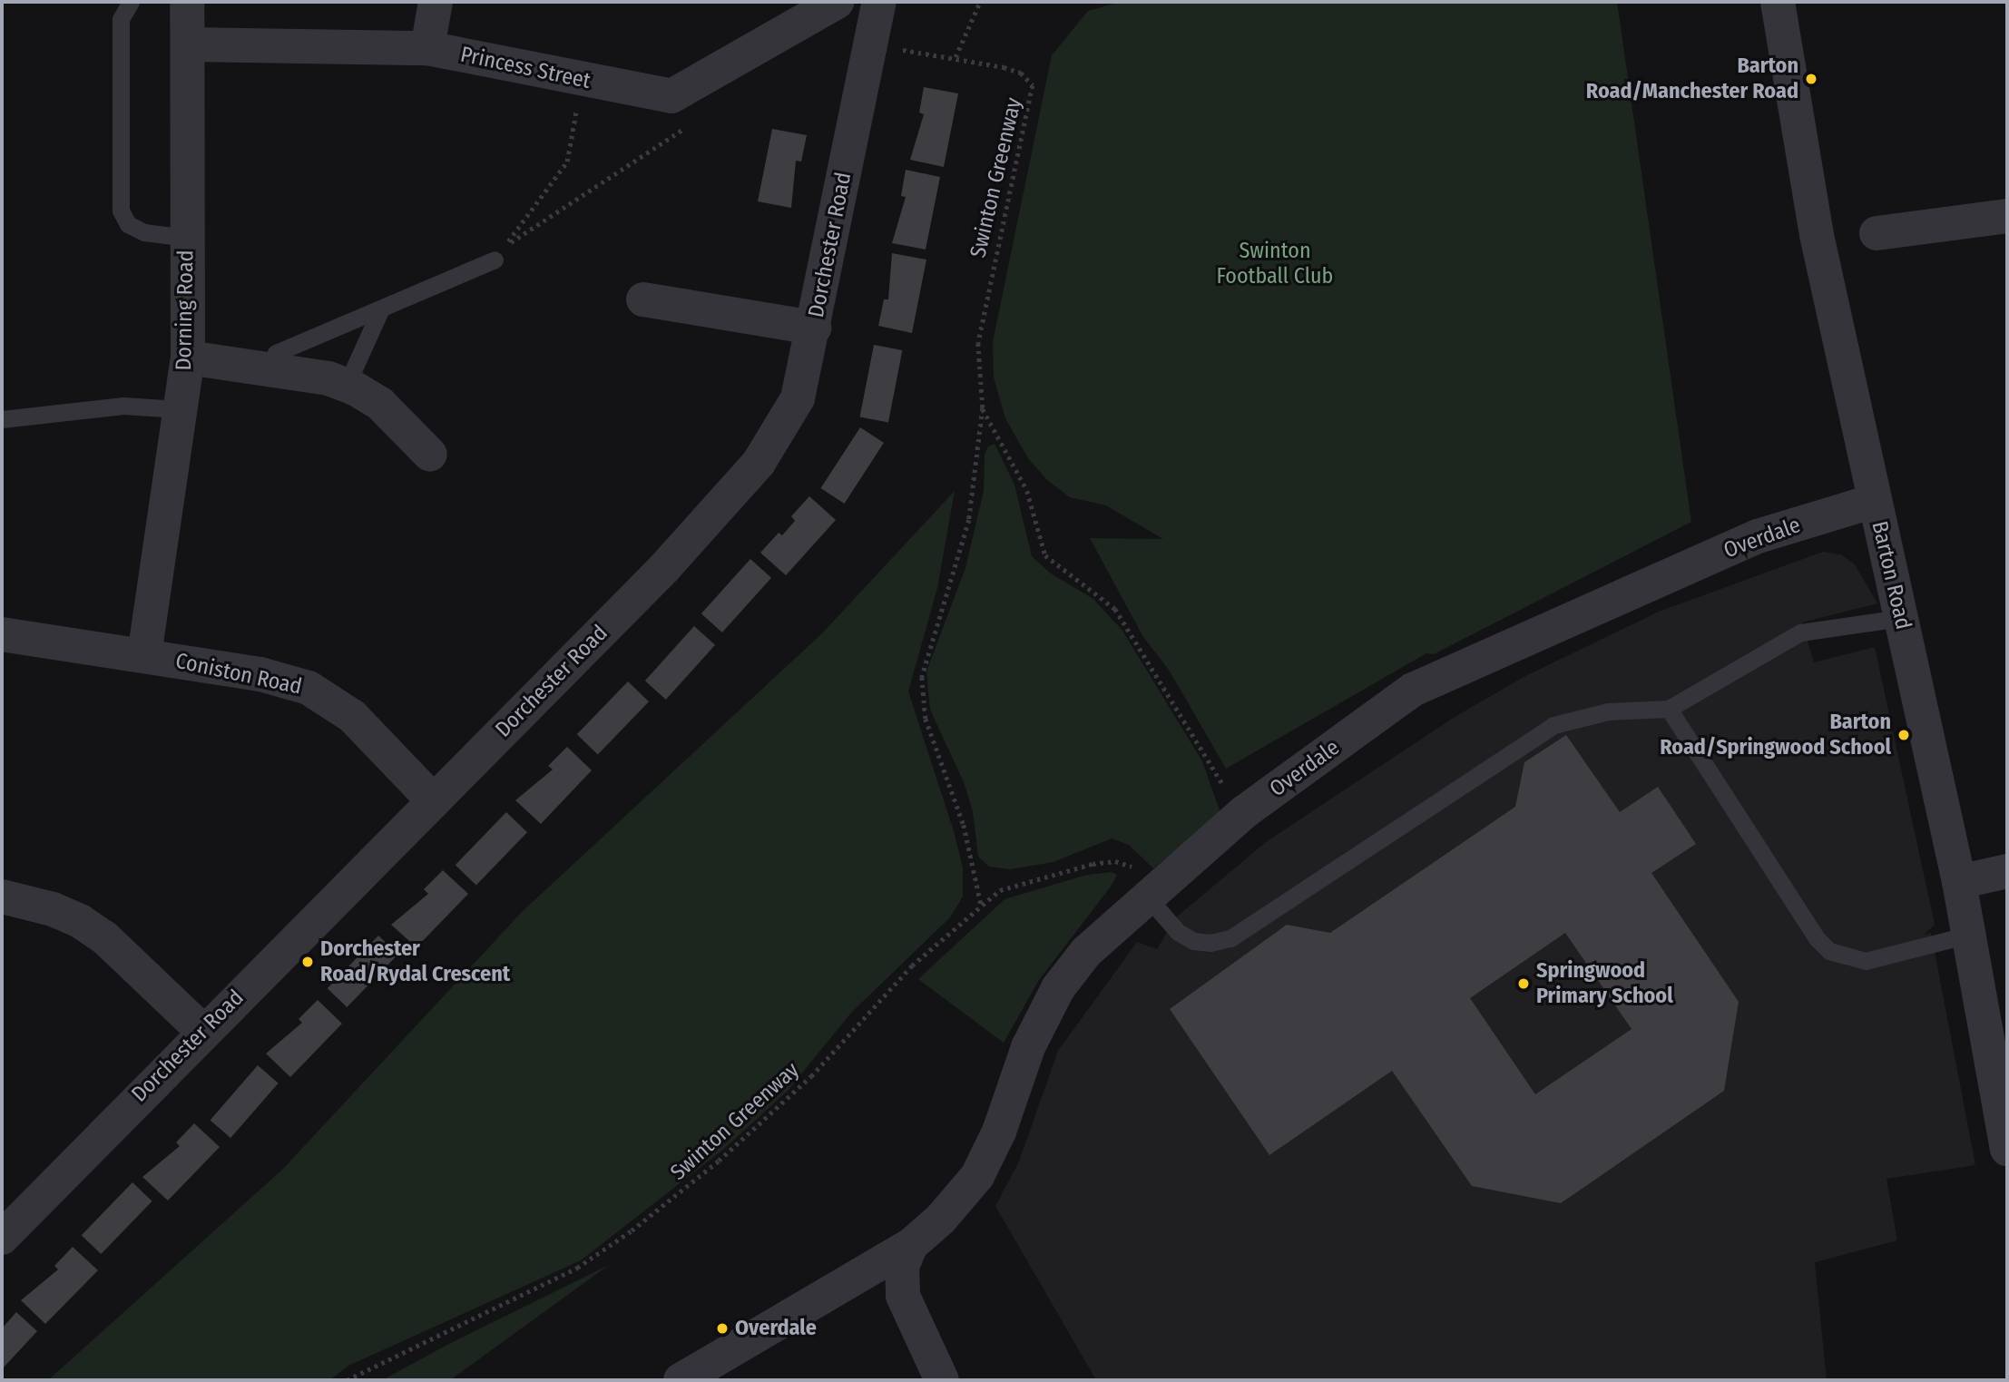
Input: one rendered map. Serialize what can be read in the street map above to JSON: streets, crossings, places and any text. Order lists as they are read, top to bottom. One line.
{"streets":{"street":["Princess Street","Dorchester Road","Dorning Road","Overdale","Barton Road","Coniston Road"],"path":["Swinton Greenway"]},"crossings":[["Princess Street","Dorning Road"],["Swinton Greenway","Dorchester Road"],["Dorchester Road","Coniston Road"],["Dorning Road","Coniston Road"],["Overdale","Barton Road"]],"parks":["Swinton Football Club"],"places":["Barton Road/Manchester Road","Barton Road/Springwood School","Dorchester Road/Rydal Crescent","Springwood Primary School","Overdale"]}
